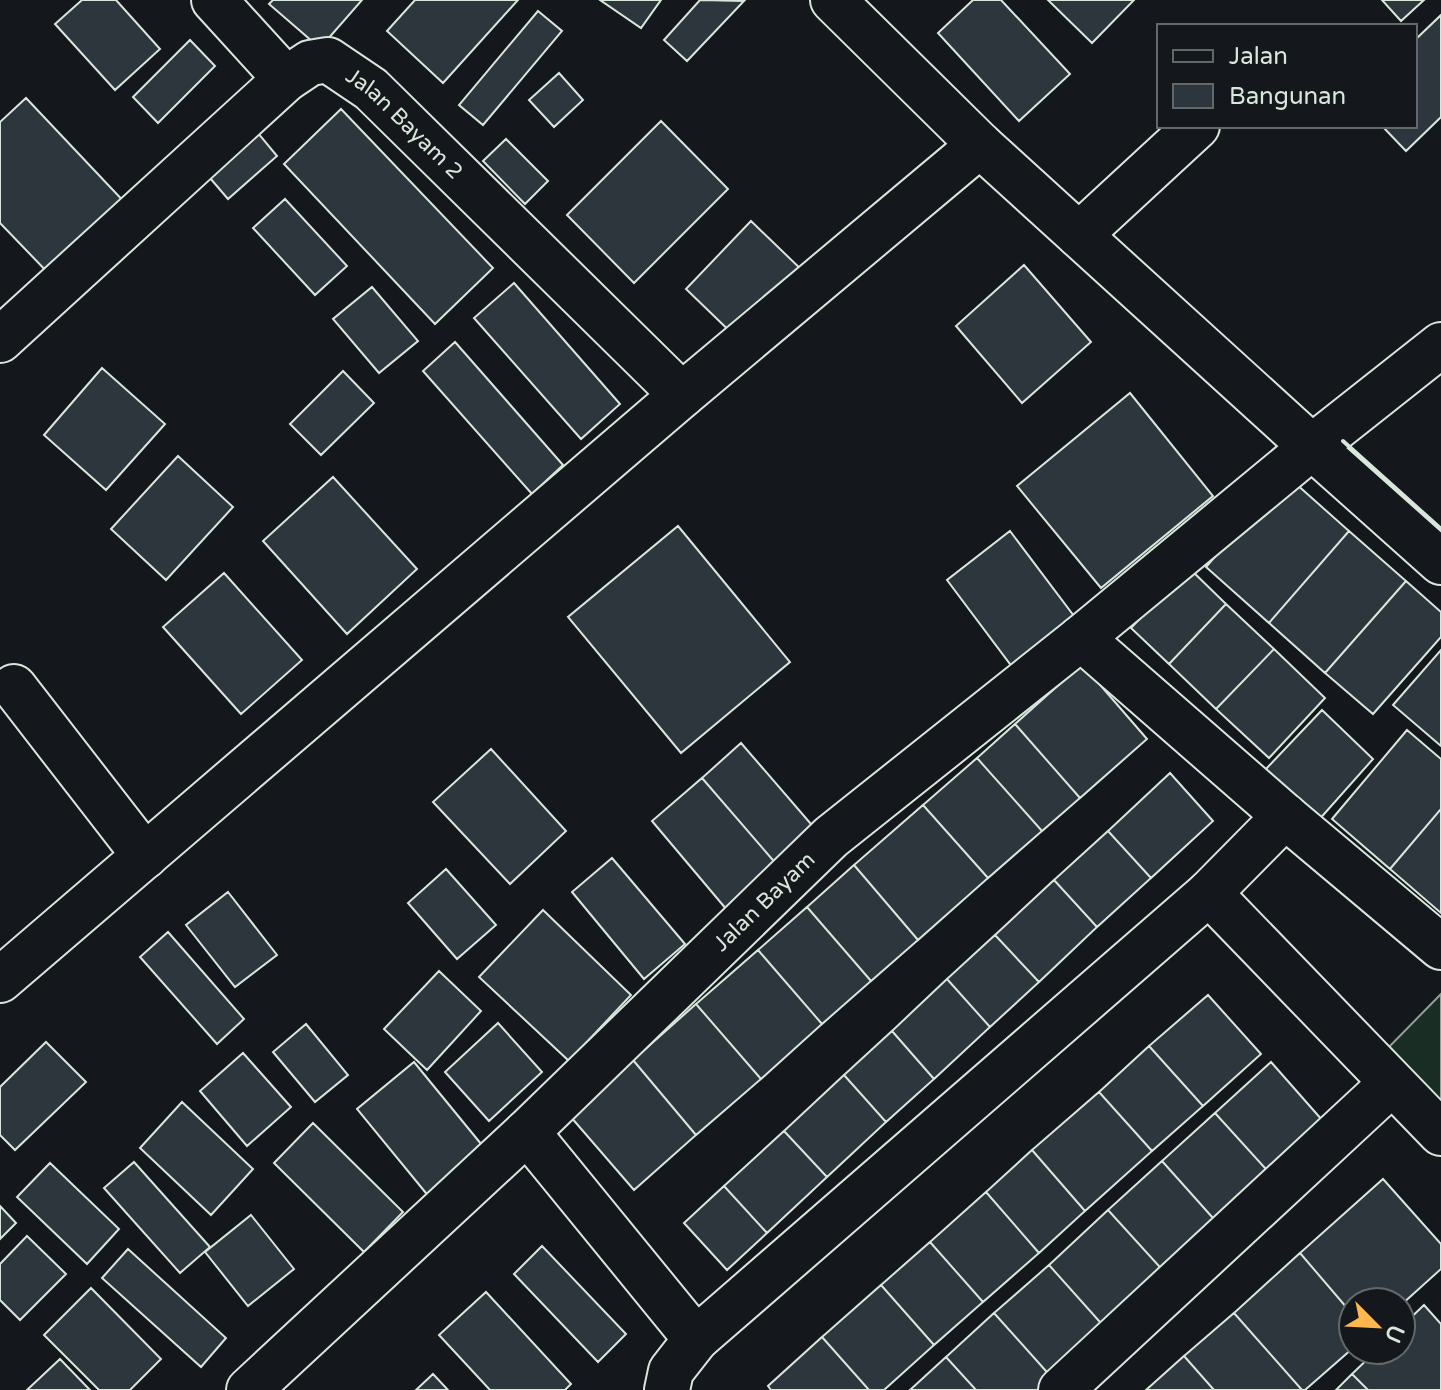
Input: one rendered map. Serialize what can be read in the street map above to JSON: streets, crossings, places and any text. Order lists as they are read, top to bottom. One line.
{"streets":{"street":["Jalan Bayam 2","Jalan Bayam"]},"legend":["Jalan","Bangunan"],"north":"bottom right"}
